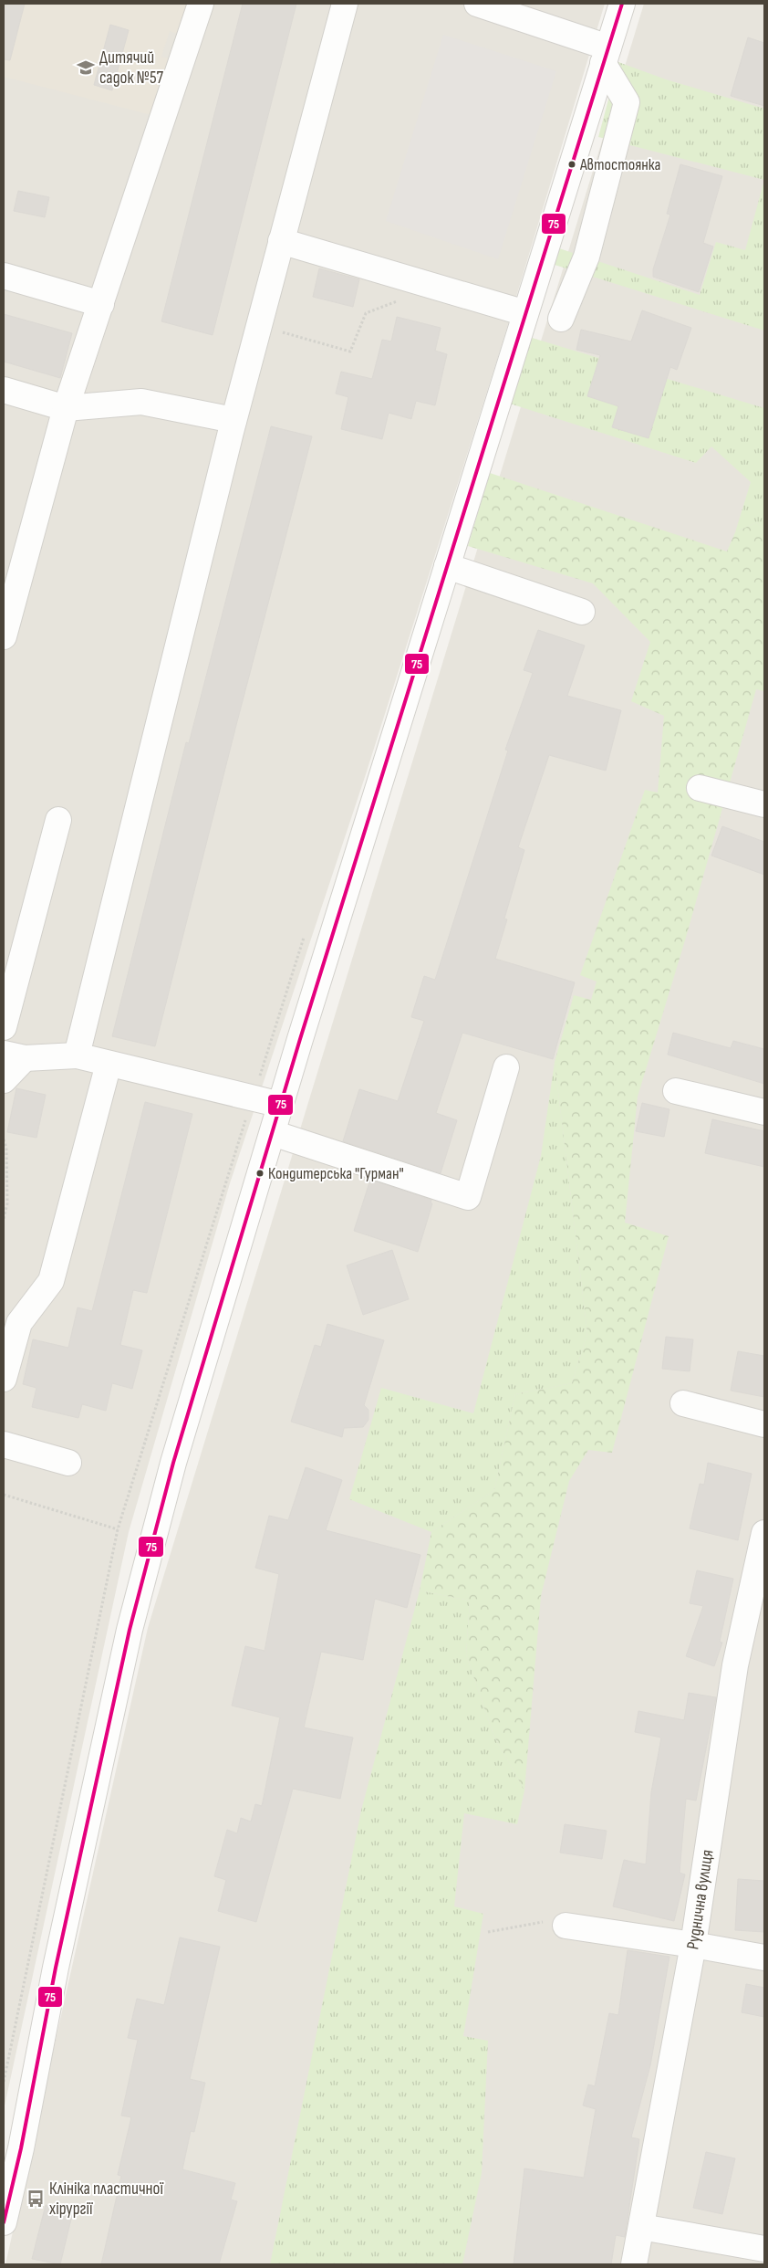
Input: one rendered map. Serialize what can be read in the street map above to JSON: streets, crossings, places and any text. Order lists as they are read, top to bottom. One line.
{"streets":{"street":["Руднична вулиця"]},"places":{"school or university":["Дитячий садок №57"],"other":["Автостоянка","Кондитерська \"Гурман\""],"bus stop":["Клініка пластичної хірургії"]},"lines":["transit line 75"]}
